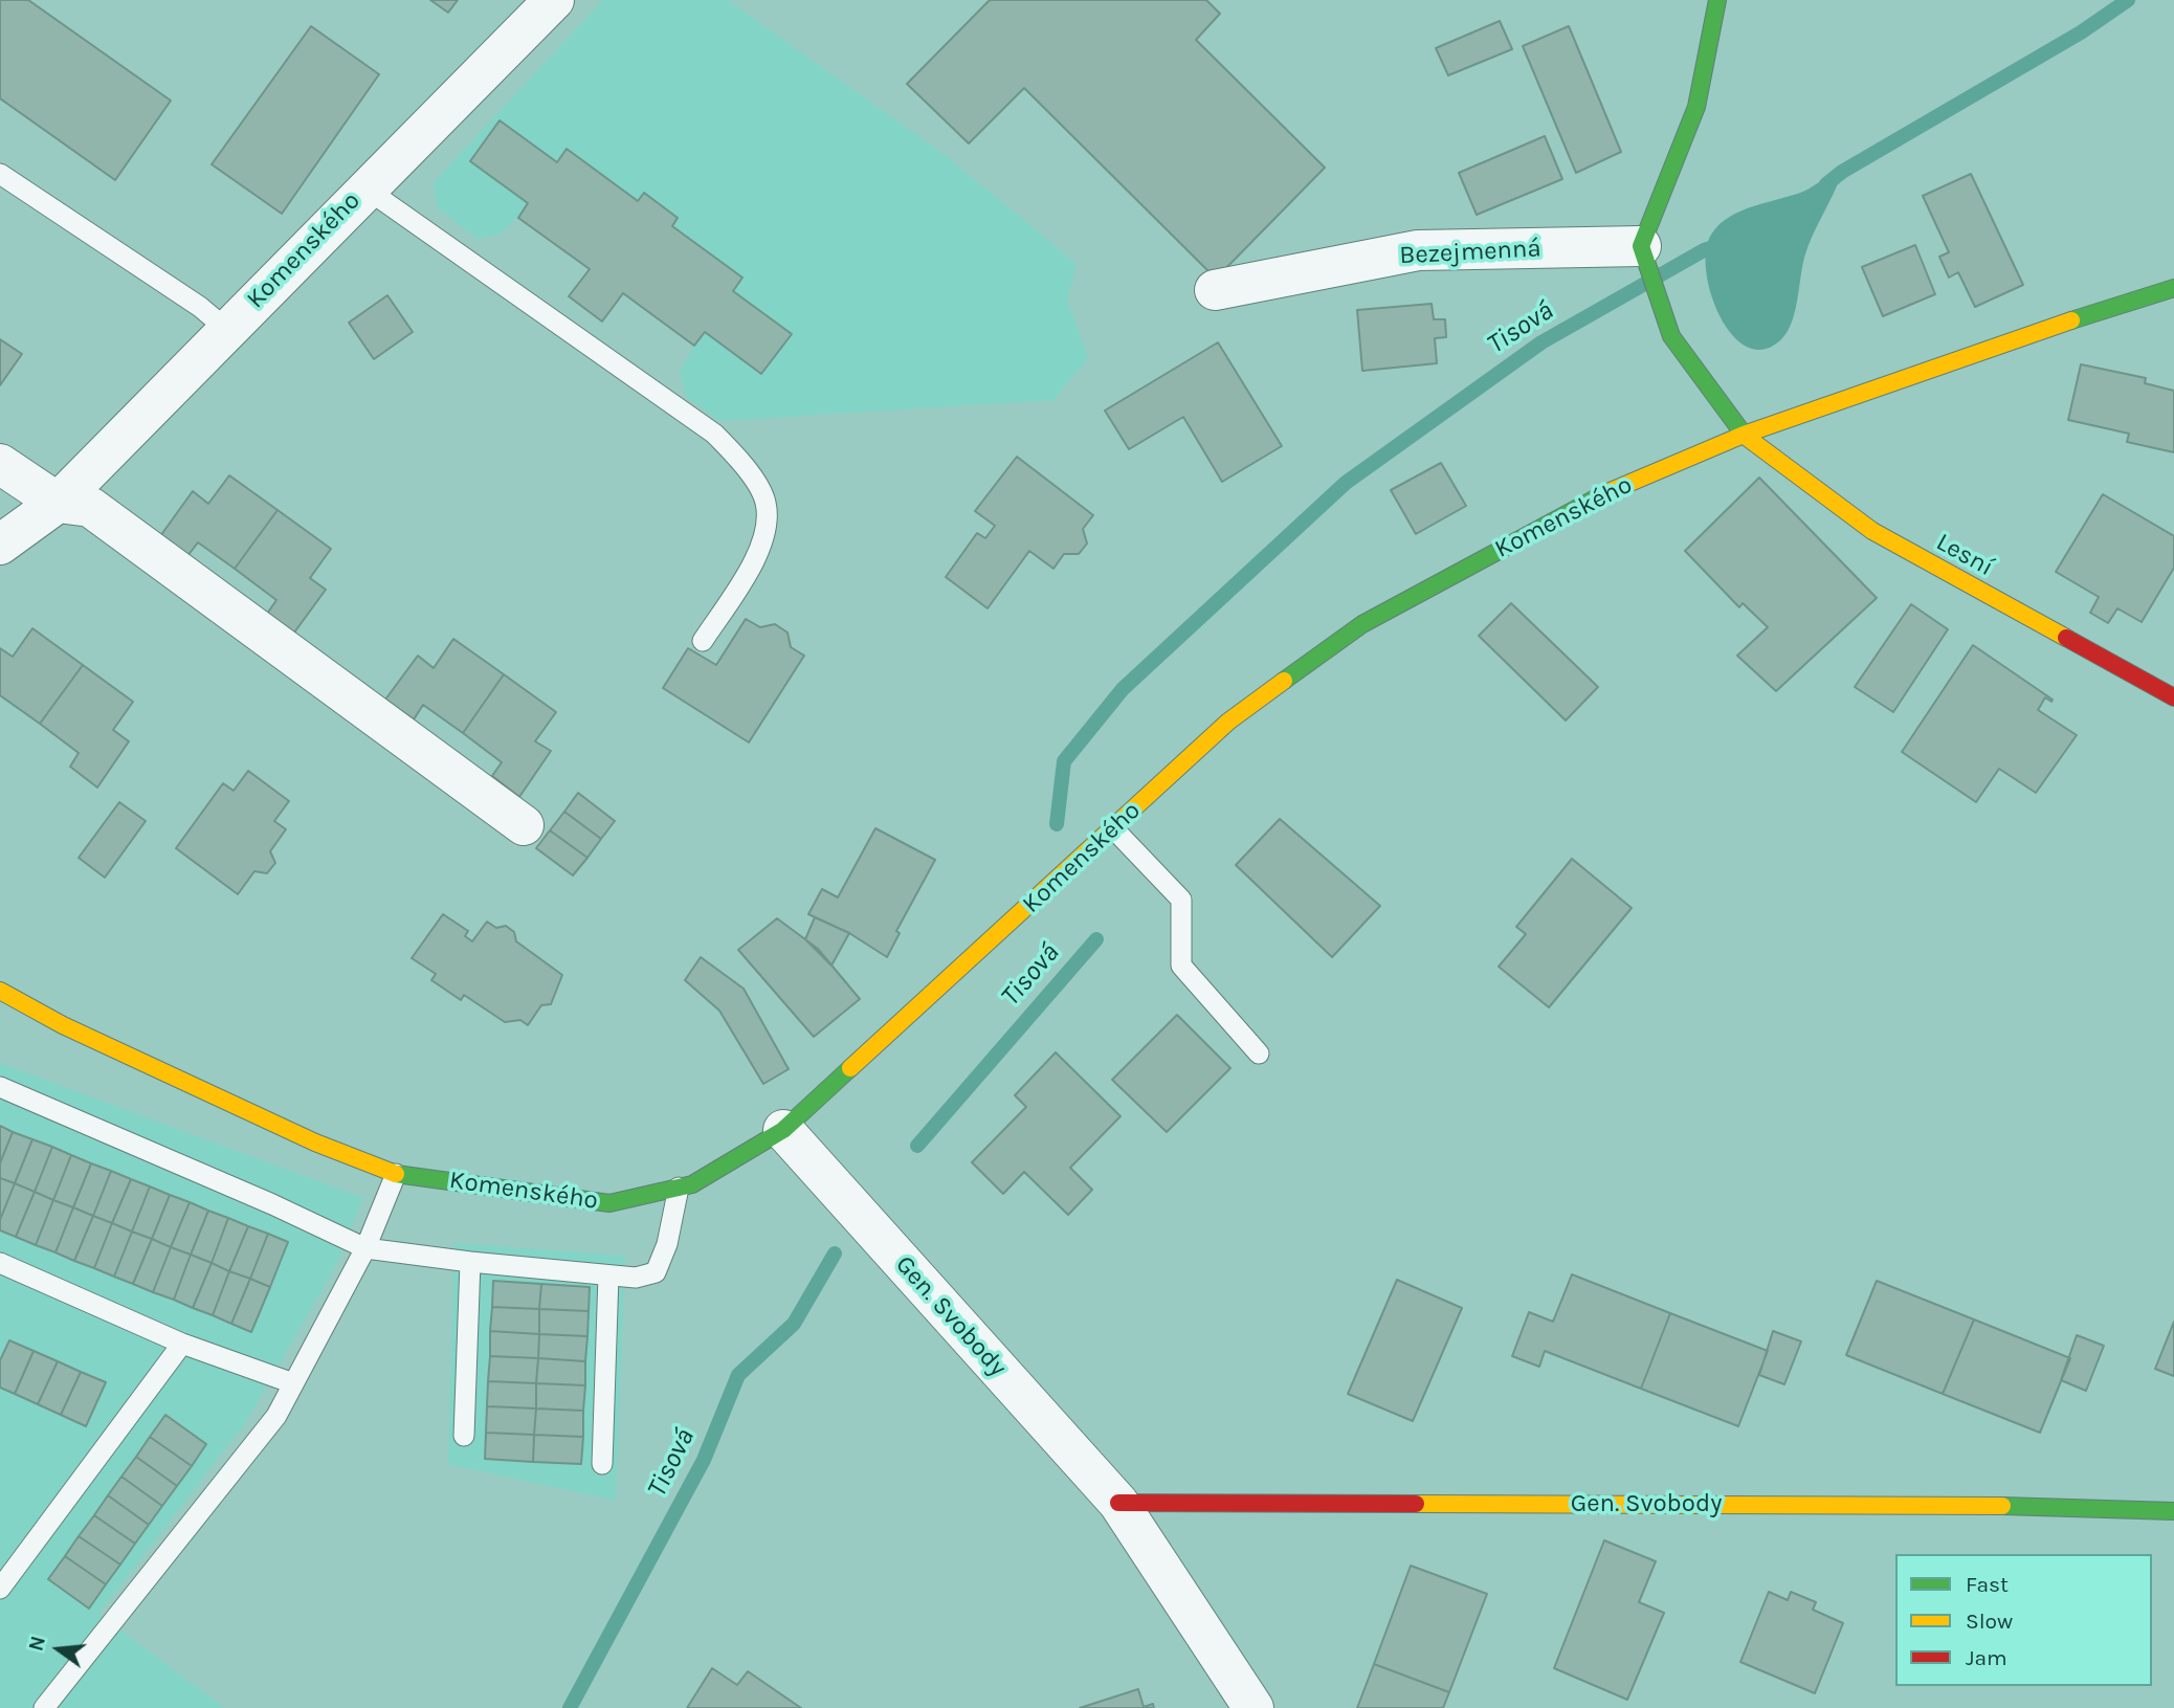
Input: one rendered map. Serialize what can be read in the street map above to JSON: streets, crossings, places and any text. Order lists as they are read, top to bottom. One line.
{"streets":{"street":["Komenského","Bezejmenná","Lesní","Gen. Svobody"]},"crossings":[["Komenského","Lesní"],["Komenského","Gen. Svobody"]],"water":["Tisová"],"legend":["Fast","Slow","Jam"],"north":"left"}
